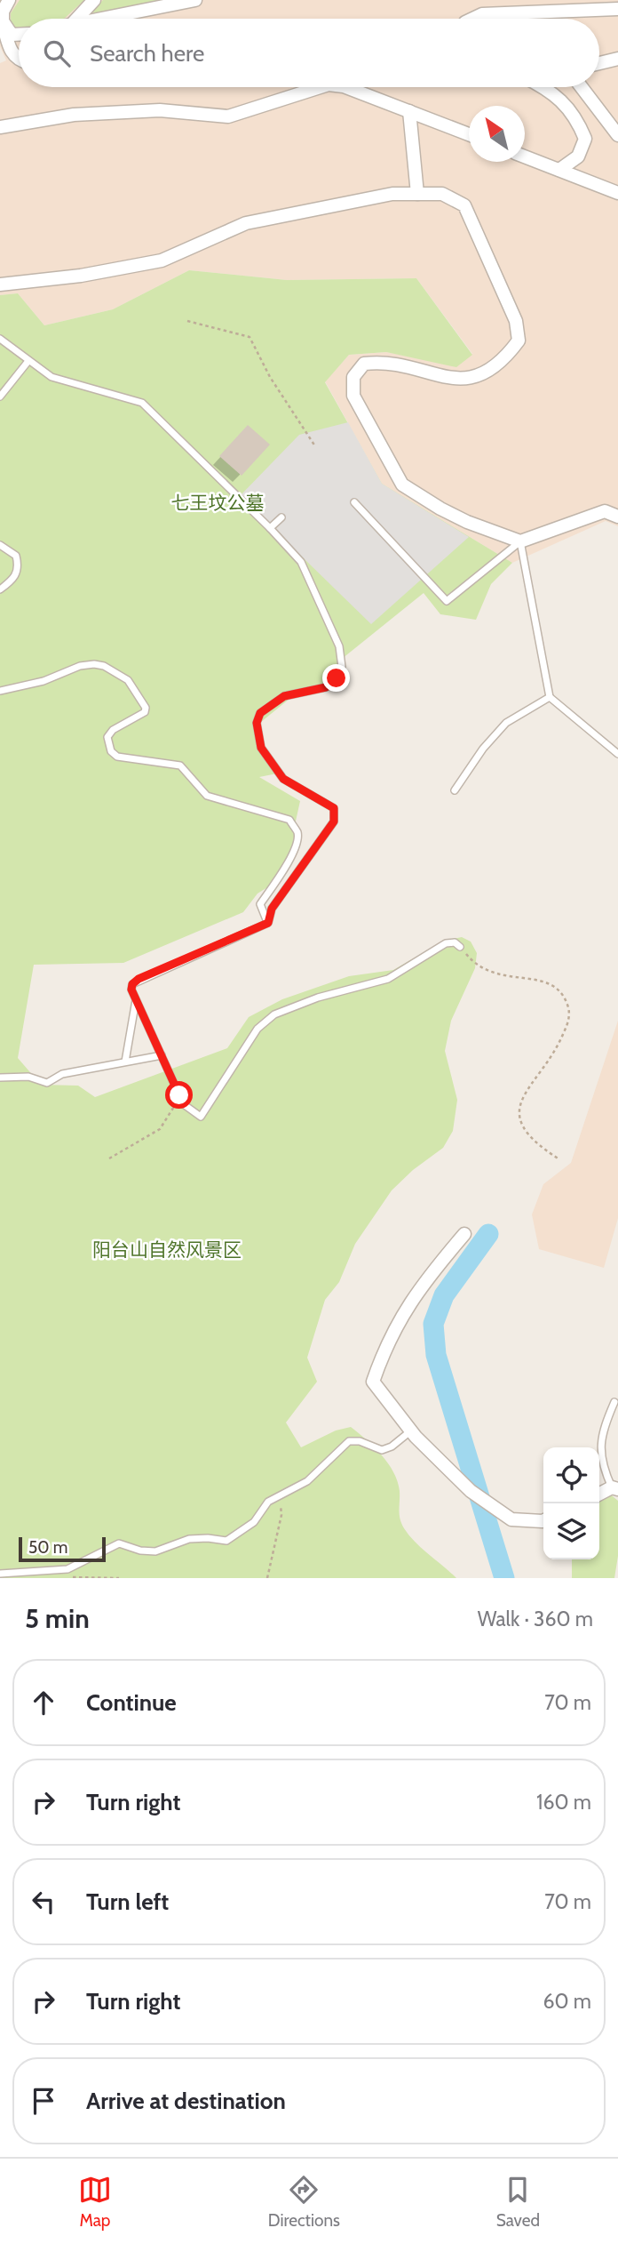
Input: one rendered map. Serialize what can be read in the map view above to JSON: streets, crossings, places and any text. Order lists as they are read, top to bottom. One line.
{"parks":["七王坟公墓","阳台山自然风景区"],"scale_bar":"50 m","north":"top left","page":{"search":"Search here","scale":"50 m","heading":["5 min","Walk · 360 m"],"list":[["Continue","70 m"],["Turn right","160 m"],["Turn left","70 m"],["Turn right","60 m"],"Arrive at destination"],"nav":["Map","Directions","Saved"]}}
